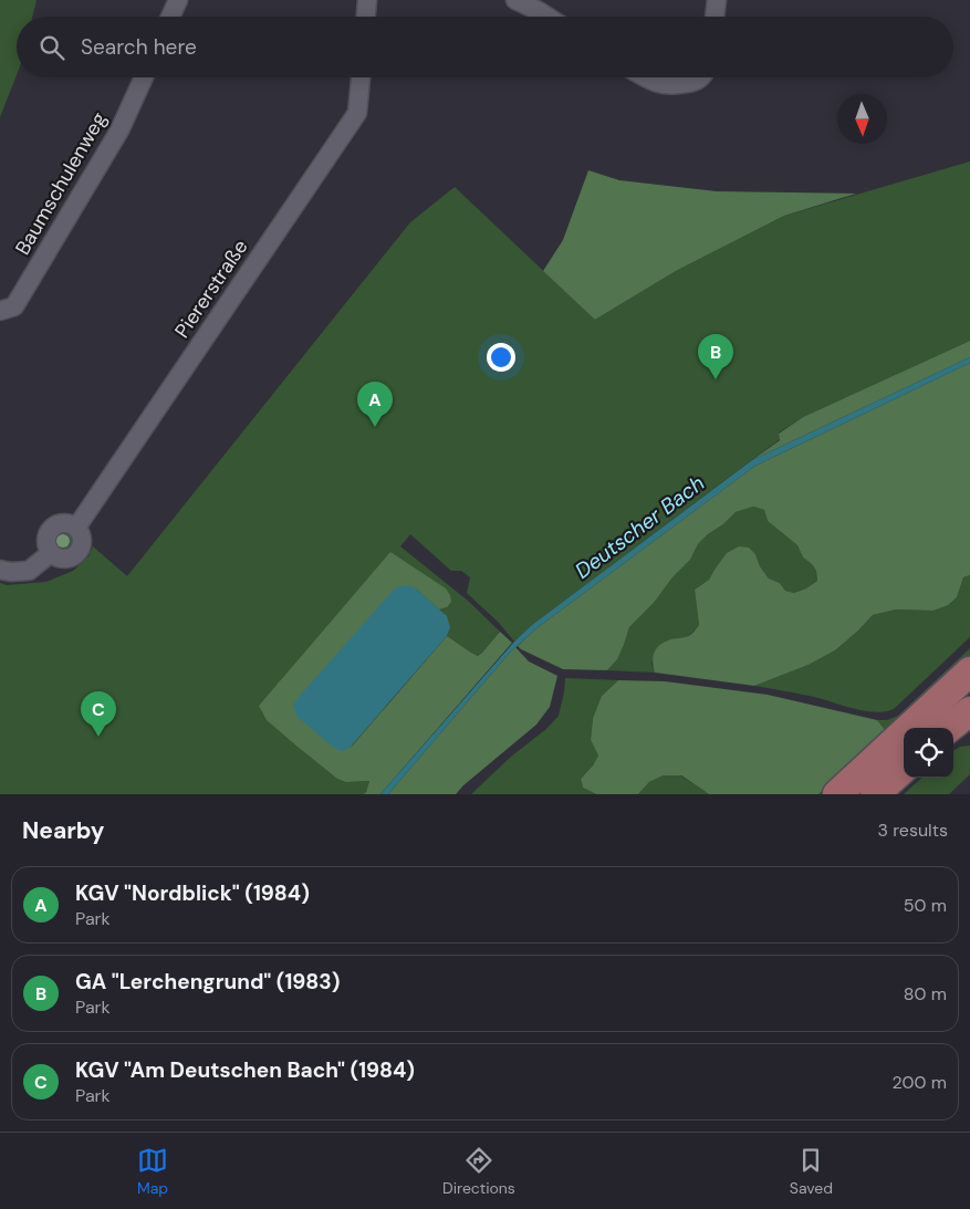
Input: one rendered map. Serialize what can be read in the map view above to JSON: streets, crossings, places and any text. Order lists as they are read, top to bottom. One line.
{"streets":{"street":["Baumschulenweg","Piererstraße"]},"water":["Deutscher Bach"],"north":"bottom","page":{"search":"Search here","pins":["B","A","C"],"heading":["Nearby","3 results"],"list":[{"mark":"A","name":"KGV \"Nordblick\" (1984)","note":"Park","value":"50 m"},{"mark":"B","name":"GA \"Lerchengrund\" (1983)","note":"Park","value":"80 m"},{"mark":"C","name":"KGV \"Am Deutschen Bach\" (1984)","note":"Park","value":"200 m"}],"nav":["Map","Directions","Saved"]}}
